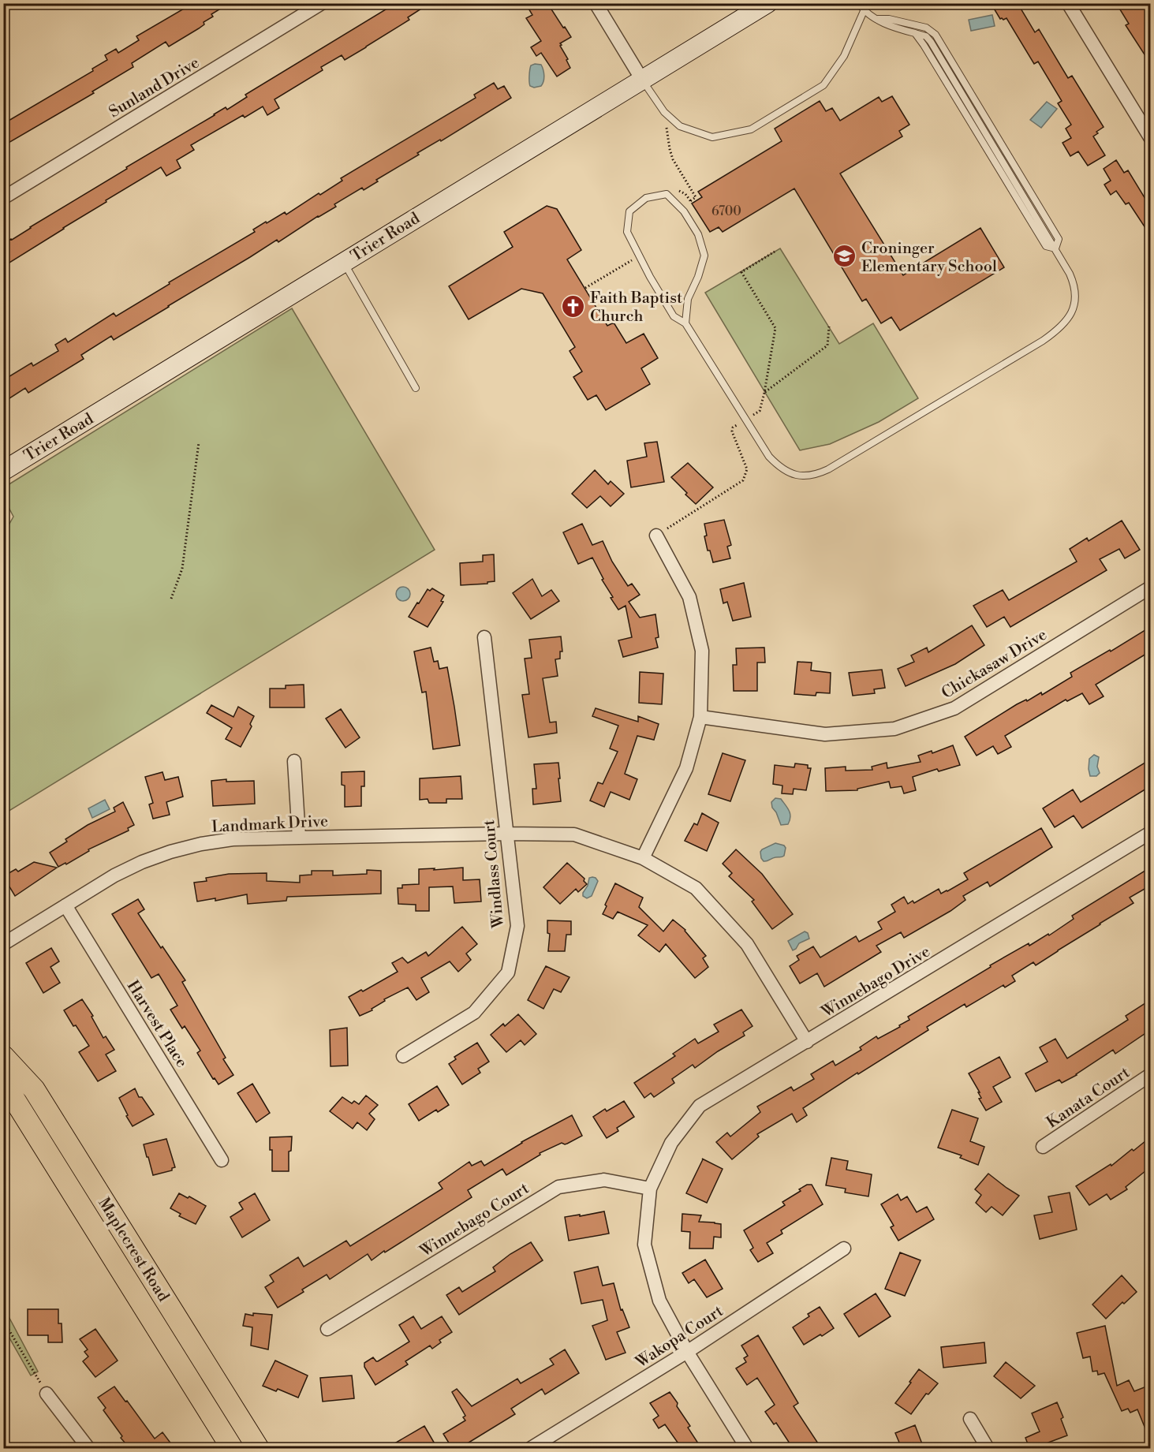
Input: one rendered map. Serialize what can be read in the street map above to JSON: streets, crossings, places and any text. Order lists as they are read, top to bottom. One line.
{"streets":{"main road":["Maplecrest Road"],"street":["Sunland Drive","Trier Road","Chickasaw Drive","Landmark Drive","Windlass Court","Winnebago Drive","Harvest Place","Kanata Court","Winnebago Court","Wakopa Court"]},"crossings":[["Landmark Drive","Windlass Court"],["Landmark Drive","Winnebago Drive"],["Landmark Drive","Harvest Place"],["Winnebago Drive","Winnebago Court"],["Winnebago Drive","Wakopa Court"]],"places":{"school or university":["Croninger Elementary School"],"church":["Faith Baptist Church"]},"house_numbers":["6700"]}
